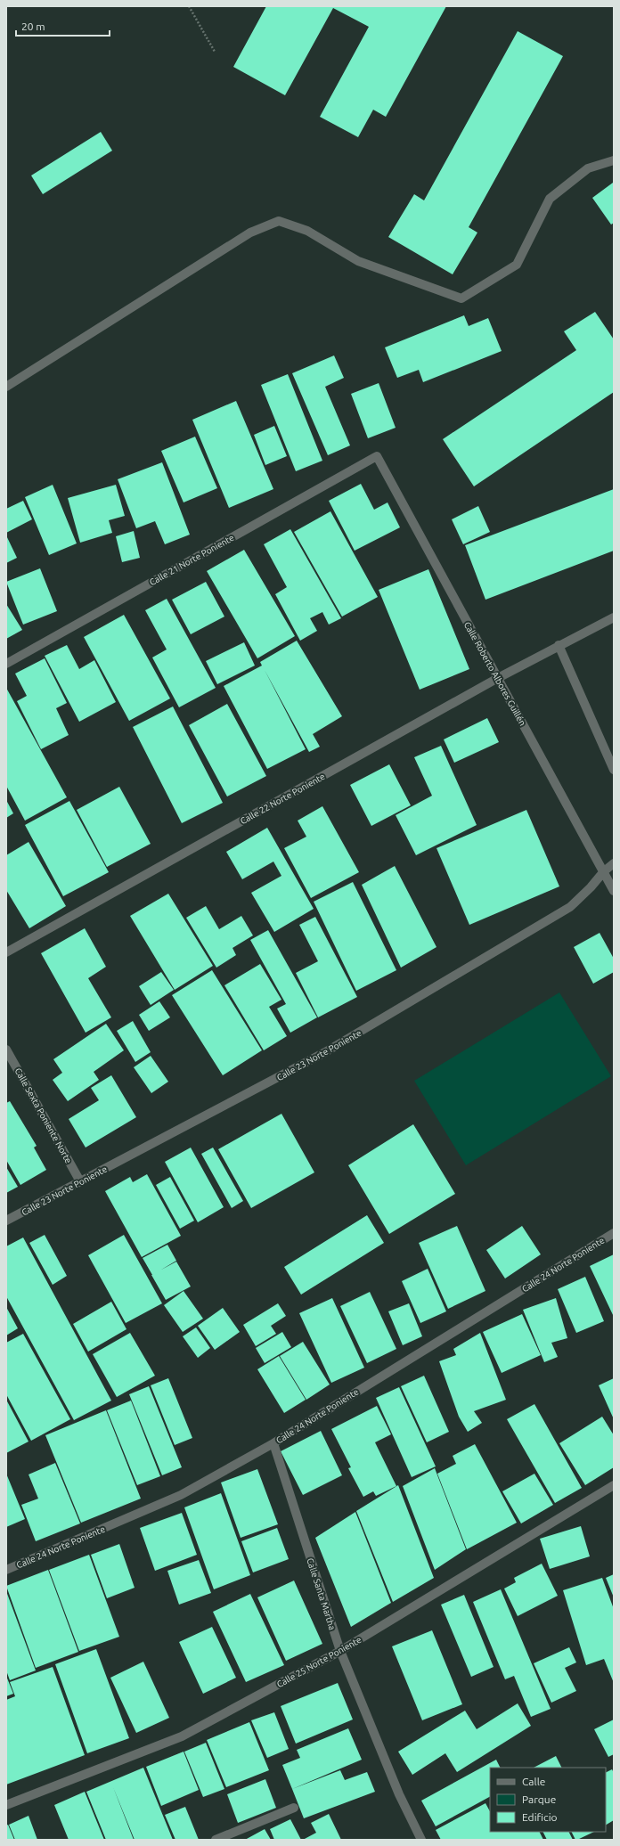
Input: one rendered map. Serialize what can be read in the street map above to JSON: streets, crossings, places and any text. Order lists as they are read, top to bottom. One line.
{"streets":{"street":["Calle 21 Norte Poniente","Calle Roberto Albores Guillén","Calle 22 Norte Poniente","Calle 23 Norte Poniente","Calle Sexta Poniente Norte","Calle 24 Norte Poniente","Calle Santa Martha","Calle 25 Norte Poniente"]},"crossings":[["Calle 21 Norte Poniente","Calle Roberto Albores Guillén"],["Calle Roberto Albores Guillén","Calle 22 Norte Poniente"],["Calle Roberto Albores Guillén","Calle 23 Norte Poniente"],["Calle 23 Norte Poniente","Calle Sexta Poniente Norte"],["Calle 24 Norte Poniente","Calle Santa Martha"],["Calle Santa Martha","Calle 25 Norte Poniente"]],"legend":["Calle","Parque","Edificio"],"scale_bar":"20 m"}
